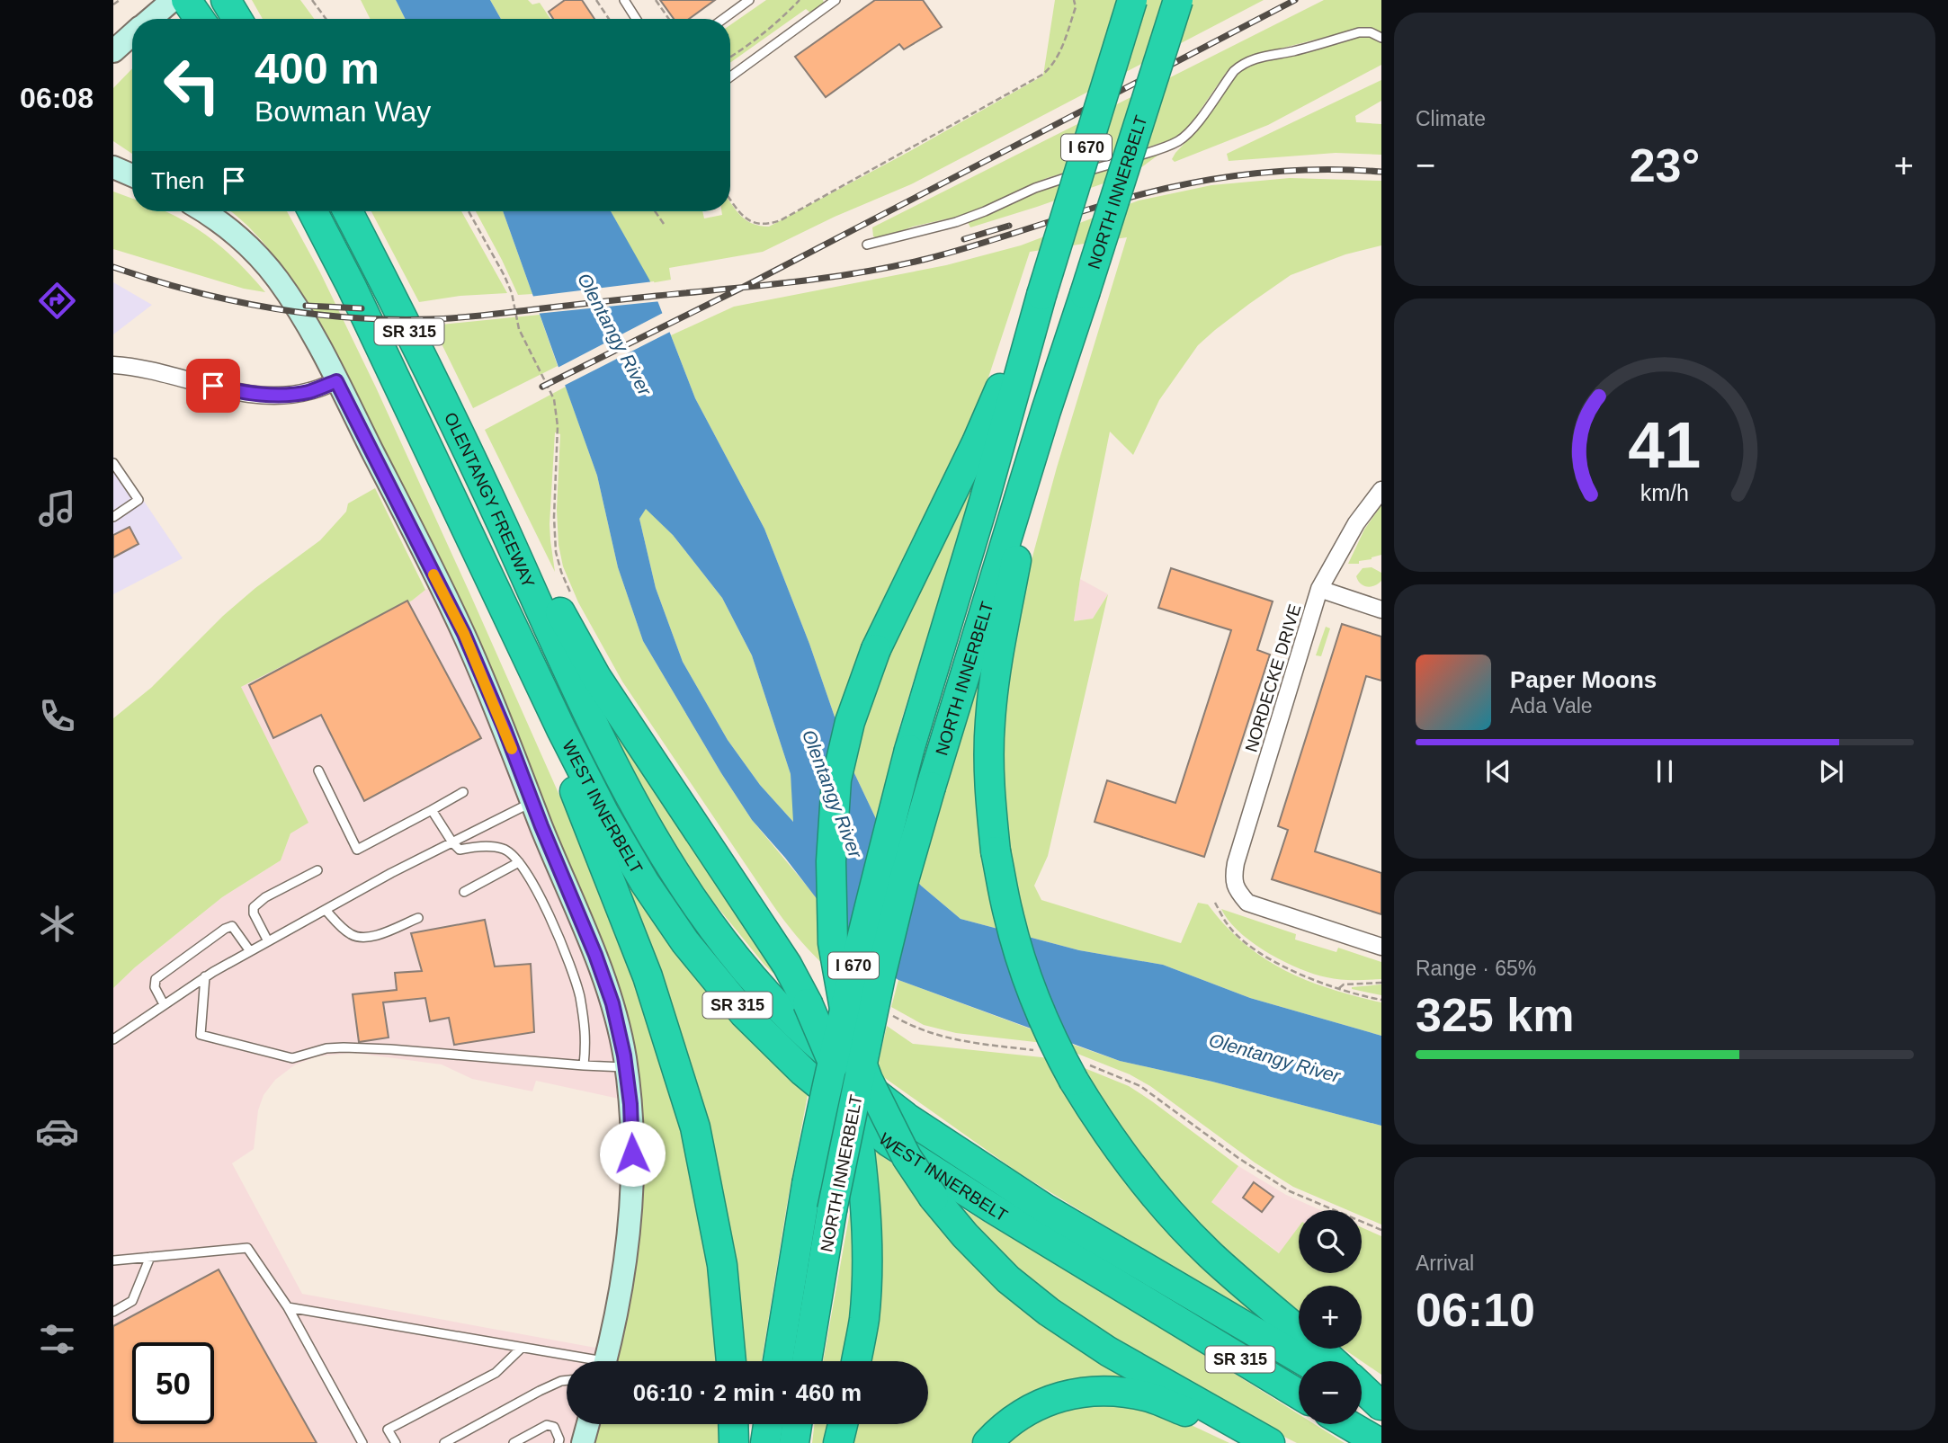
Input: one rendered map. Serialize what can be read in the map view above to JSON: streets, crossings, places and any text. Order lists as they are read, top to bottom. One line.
{"streets":{"highway":["I 670","NORTH INNERBELT","SR 315","OLENTANGY FREEWAY","WEST INNERBELT"],"street":["NORDECKE DRIVE"]},"crossings":[["OLENTANGY FREEWAY","WEST INNERBELT"]],"water":["Olentangy River"],"page":{"tabs":"06:08","tile":["Climate",["Range · 65%","325 km"],["Arrival","06:10"]],"turn":["400 m","Bowman Way"],"heat":["−","23°","+"],"then":"Then","song":["Paper Moons","Ada Vale"],"map_buttons":["+","−"],"limit":"50","trip":"06:10 · 2 min · 460 m","gauge":["41","km/h"]}}
